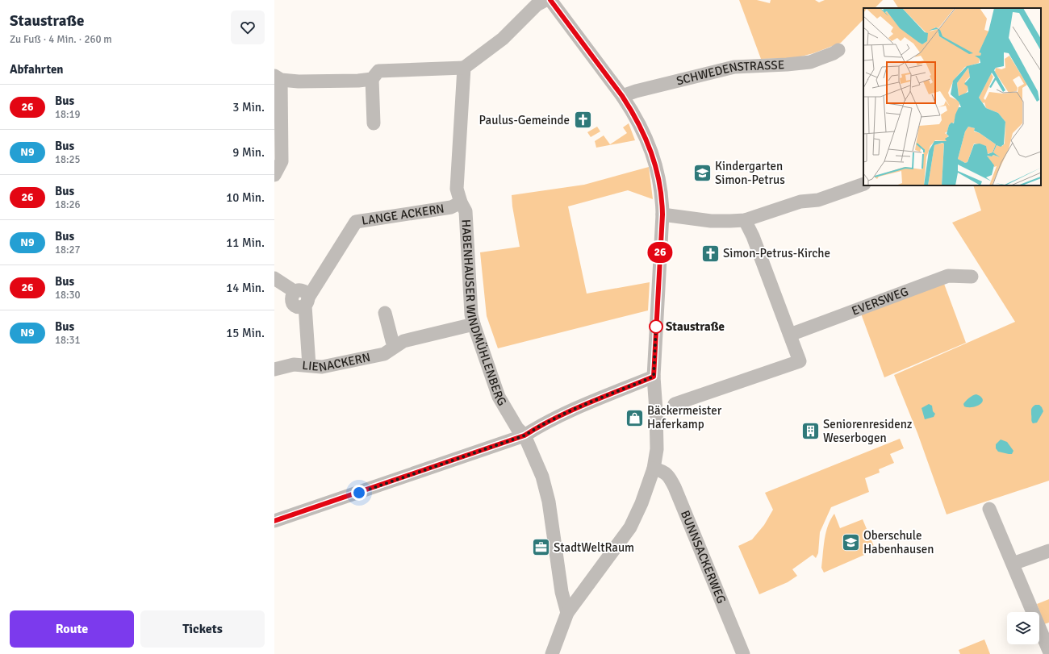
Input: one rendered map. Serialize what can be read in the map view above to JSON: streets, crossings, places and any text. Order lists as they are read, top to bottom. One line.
{"streets":{"street":["SCHWEDENSTRASSE","LANGE ACKERN","EVERSWEG","HABENHAUSER WINDMÜHLENBERG","LIENACKERN","BUNNSACKERWEG"]},"crossings":[["LANGE ACKERN","HABENHAUSER WINDMÜHLENBERG"],["HABENHAUSER WINDMÜHLENBERG","LIENACKERN"]],"places":{"church":["Paulus-Gemeinde","Simon-Petrus-Kirche"],"school or university":["Kindergarten Simon-Petrus","Oberschule Habenhausen"],"other":["Staustraße"],"shop":["Bäckermeister Haferkamp"],"building":["Seniorenresidenz Weserbogen"],"office":["StadtWeltRaum"]},"lines":["bus line 26"],"page":{"heading":[["Staustraße","Zu Fuß · 4 Min. · 260 m"],"Abfahrten"],"on_map":"26","list":[{"mark":"26","name":"Bus","note":"18:19","value":"3 Min."},{"mark":"N9","name":"Bus","note":"18:25","value":"9 Min."},{"mark":"26","name":"Bus","note":"18:26","value":"10 Min."},{"mark":"N9","name":"Bus","note":"18:27","value":"11 Min."},{"mark":"26","name":"Bus","note":"18:30","value":"14 Min."},{"mark":"N9","name":"Bus","note":"18:31","value":"15 Min."}],"buttons":["Route","Tickets"]}}
